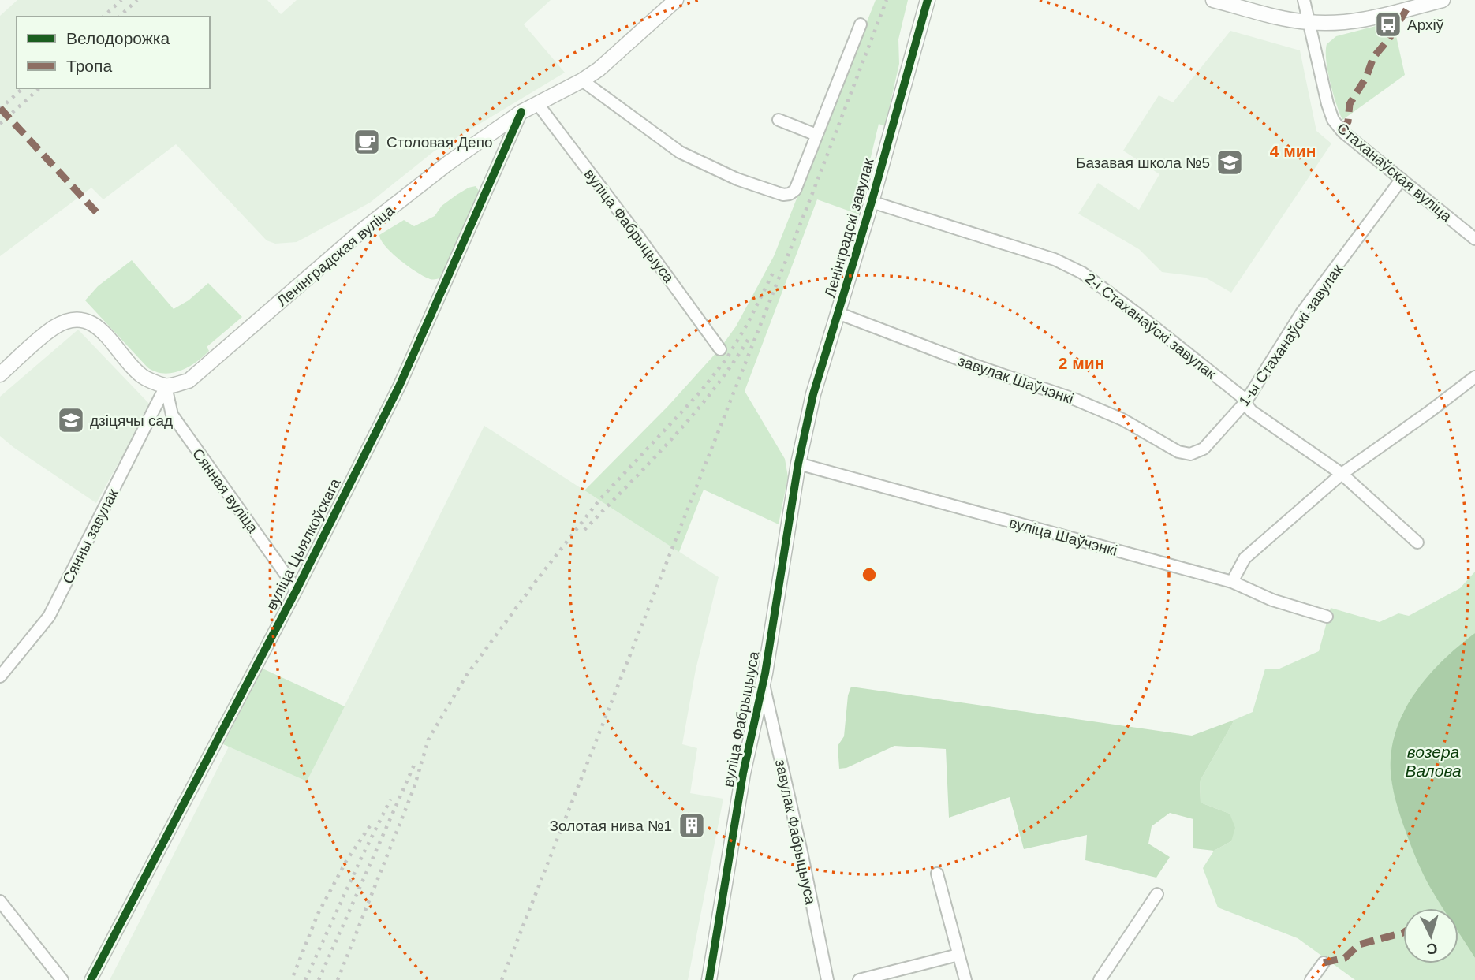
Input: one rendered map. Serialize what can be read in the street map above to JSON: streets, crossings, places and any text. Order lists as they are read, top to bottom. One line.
{"streets":{"street":["Стаханаўская вуліца","вуліца Фабрыцыуса","Ленінградскі завулак","Ленінградская вуліца","2-і Стаханаўскі завулак","1-ы Стаханаўскі завулак","завулак Шаўчэнкі","Сянная вуліца","Сянны завулак","вуліца Шаўчэнкі","вуліца Цыялкоўскага","завулак Фабрыцыуса"]},"crossings":[["Стаханаўская вуліца","1-ы Стаханаўскі завулак"],["вуліца Фабрыцыуса","Ленінградскі завулак"],["вуліца Фабрыцыуса","Ленінградская вуліца"],["вуліца Фабрыцыуса","вуліца Шаўчэнкі"],["вуліца Фабрыцыуса","завулак Фабрыцыуса"],["Ленінградскі завулак","2-і Стаханаўскі завулак"],["Ленінградскі завулак","завулак Шаўчэнкі"],["Ленінградскі завулак","вуліца Шаўчэнкі"],["Ленінградская вуліца","Сянная вуліца"],["Ленінградская вуліца","Сянны завулак"],["Ленінградская вуліца","вуліца Цыялкоўскага"],["2-і Стаханаўскі завулак","1-ы Стаханаўскі завулак"],["1-ы Стаханаўскі завулак","завулак Шаўчэнкі"],["Сянная вуліца","Сянны завулак"],["Сянная вуліца","вуліца Цыялкоўскага"]],"water":["возера Валова"],"places":{"bus stop":["Архіў"],"cafe":["Столовая Депо"],"school or university":["Базавая школа №5","дзіцячы сад"],"building":["Золотая нива №1"]},"legend":["Велодорожка","Тропа"],"north":"bottom","rings":["4 мин","2 мин"]}
